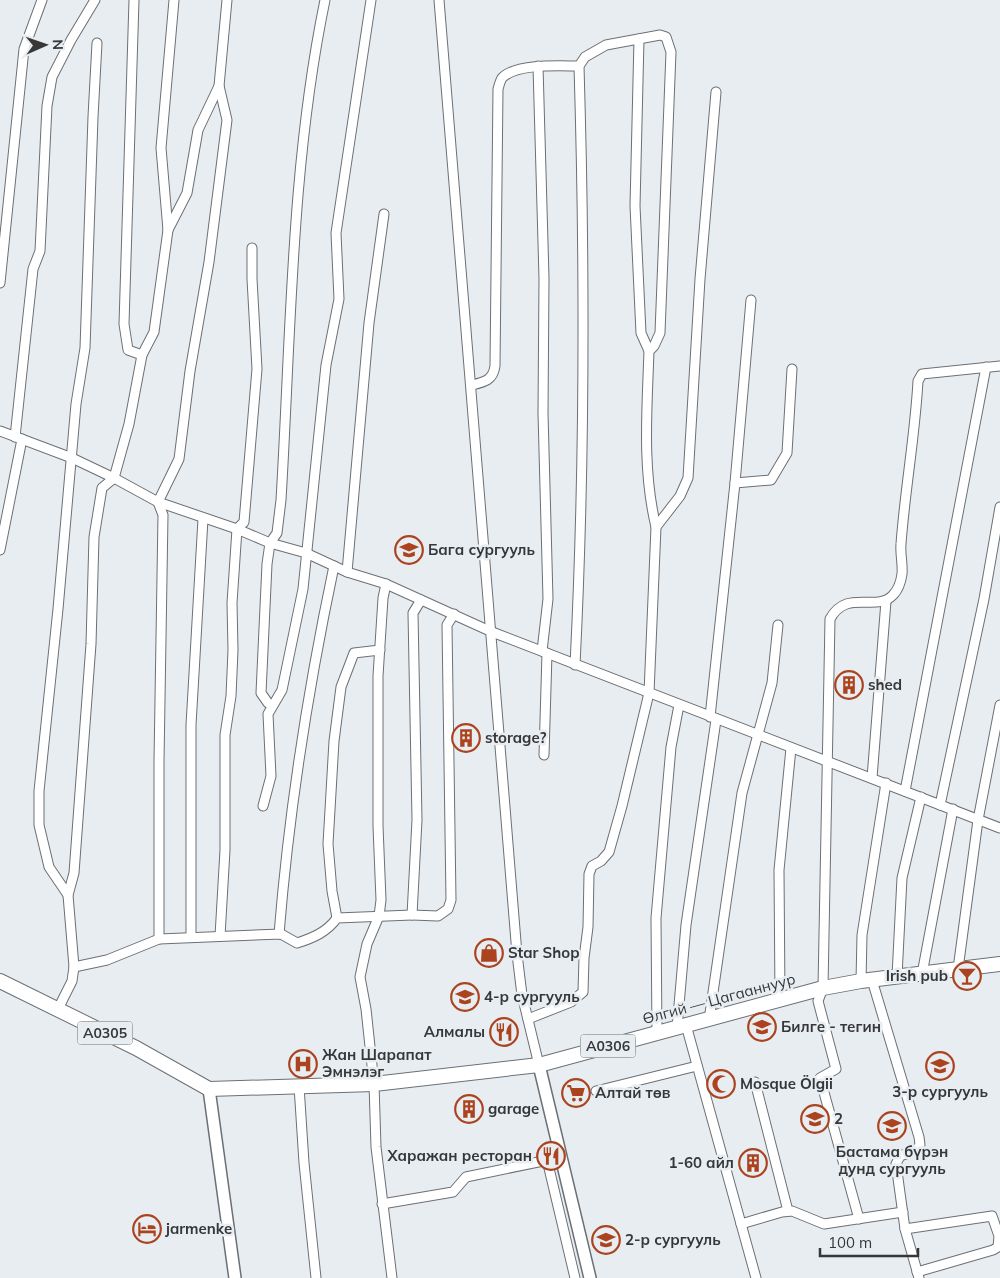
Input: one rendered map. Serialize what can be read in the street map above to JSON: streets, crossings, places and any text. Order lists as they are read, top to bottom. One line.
{"streets":{"highway":["Өлгий — Цагааннуур","A0305","A0306"]},"crossings":[["Өлгий — Цагааннуур","A0305"]],"places":{"school or university":["Бага сургууль","4-р сургууль","Билге - тегин","3-р сургууль","2","Бастама бүрэн дунд сургууль","2-р сургууль"],"building":["shed","storage?","garage","1-60 айл"],"shop":["Star Shop"],"bar":["Irish pub"],"restaurant":["Алмалы","Харажан ресторан"],"hospital":["Жан Шарапат Эмнэлэг"],"mosque":["Mosque Ölgii"],"supermarket":["Алтай төв"],"hotel":["jarmenke"]},"scale_bar":"100 m","north":"right"}
